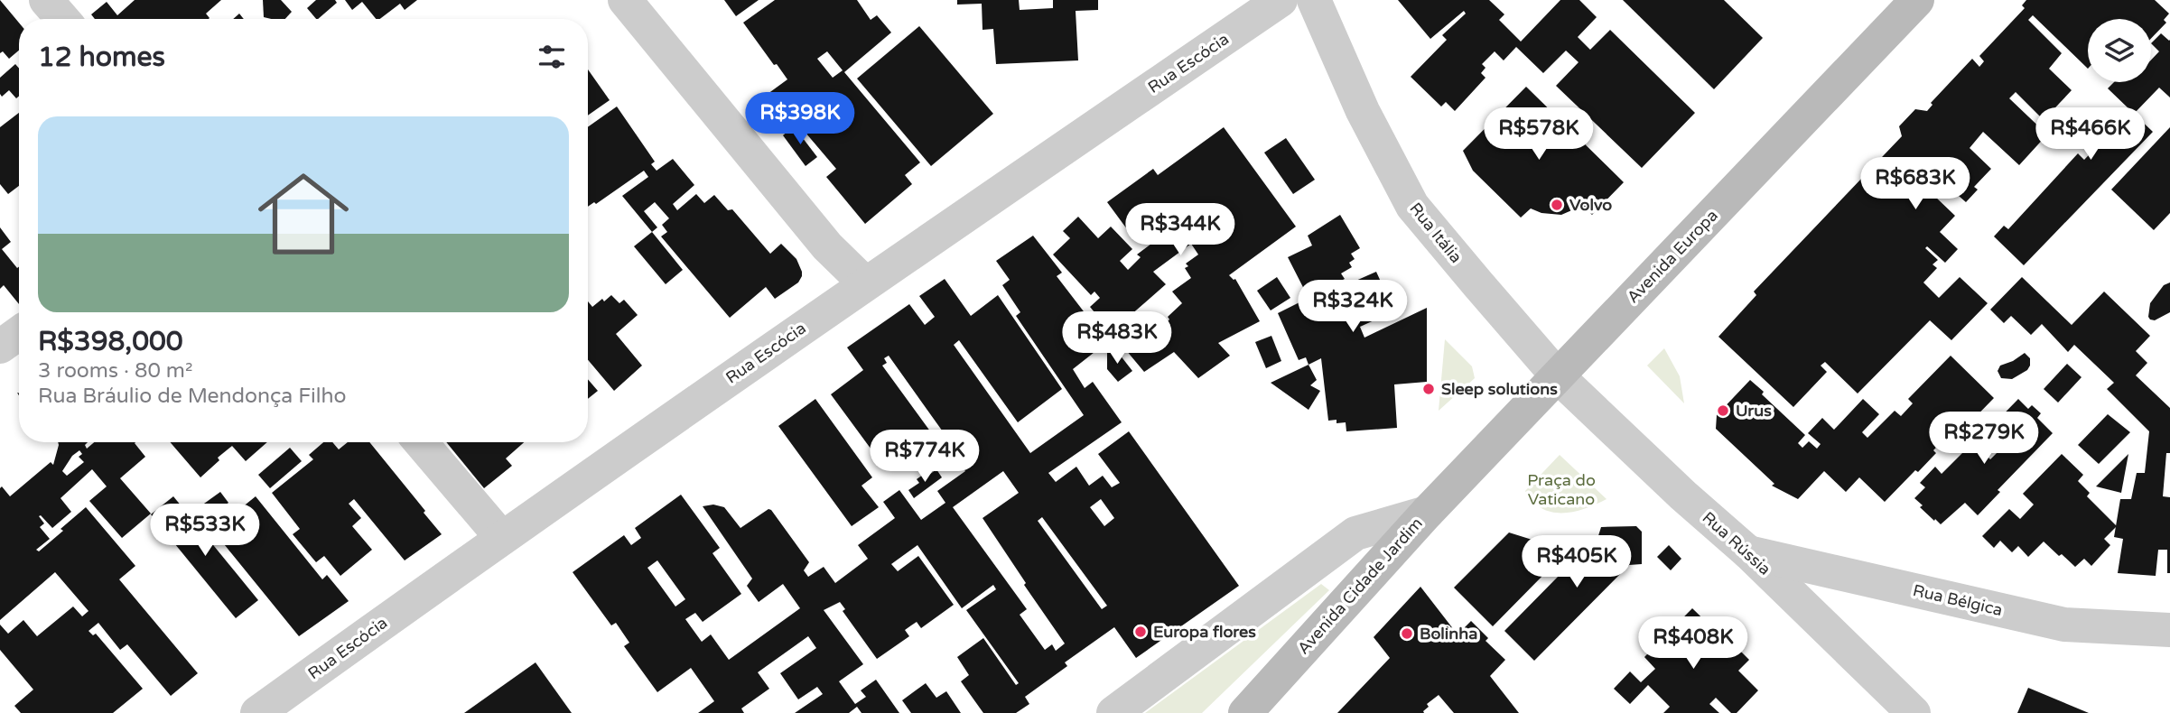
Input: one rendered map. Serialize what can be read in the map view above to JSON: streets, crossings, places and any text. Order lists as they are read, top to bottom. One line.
{"streets":{"main road":["Avenida Europa","Avenida Cidade Jardim"],"street":["Rua Escócia","Rua Itália","Rua Rússia","Rua Bélgica"]},"crossings":[["Rua Itália","Avenida Europa"],["Rua Itália","Rua Rússia"],["Avenida Europa","Rua Rússia"],["Avenida Europa","Avenida Cidade Jardim"],["Rua Rússia","Rua Bélgica"]],"parks":["Praça do Vaticano"],"places":["Volvo","Sleep solutions","Urus","Europa flores","Bolinha"],"page":{"heading":"12 homes","price":["R$398K","R$578K","R$466K","R$683K","R$344K","R$324K","R$483K","R$279K","R$774K","R$533K","R$405K","R$408K"],"list":[{"name":"R$398,000","note":"3 rooms · 80 m² · Rua Bráulio de Mendonça Filho"}]}}
